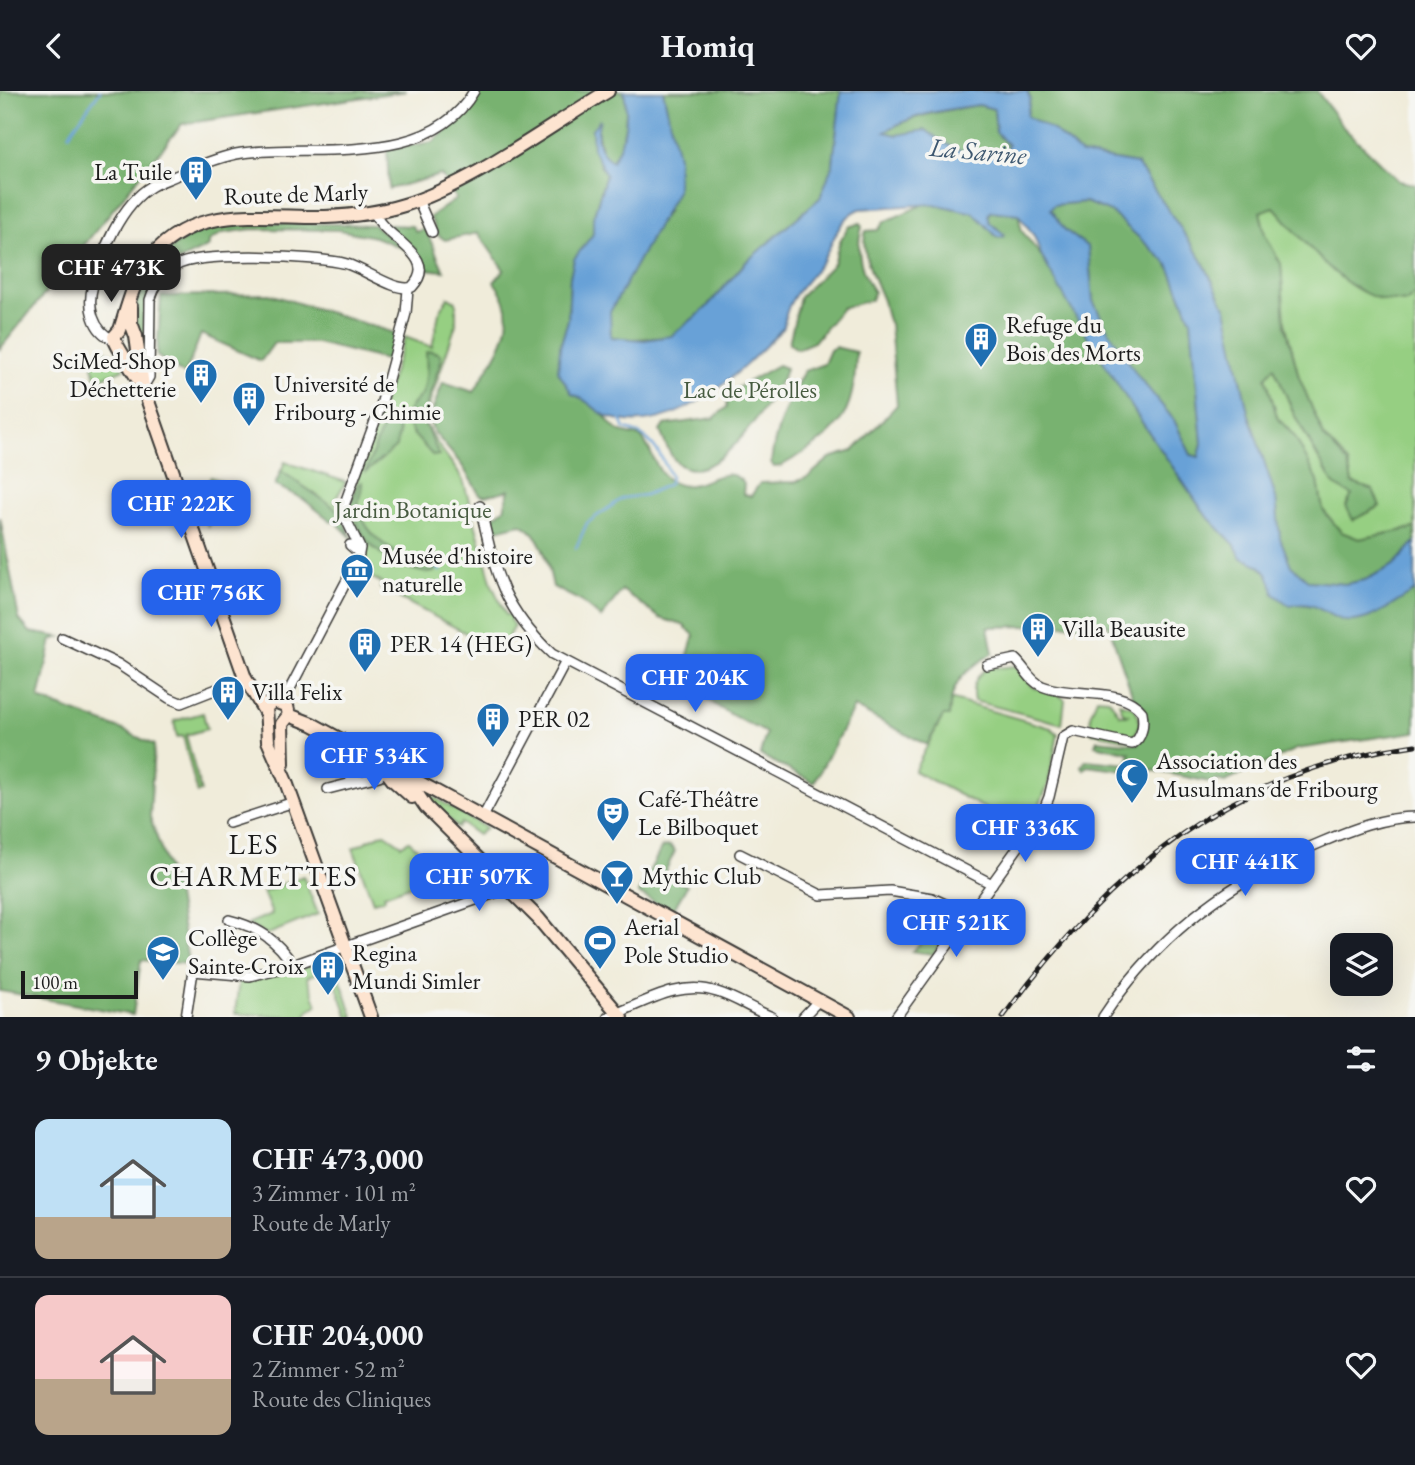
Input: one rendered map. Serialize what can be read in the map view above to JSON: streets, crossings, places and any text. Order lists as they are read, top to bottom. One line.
{"streets":{"main road":["Route de Marly"]},"districts":["LES CHARMETTES"],"water":["La Sarine"],"parks":["Lac de Pérolles","Jardin Botanique"],"places":{"building":["La Tuile","Refuge du Bois des Morts","SciMed-Shop Déchetterie","Université de Fribourg - Chimie","Villa Beausite","PER 14 (HEG)","Villa Felix","PER 02","Regina Mundi Simler"],"museum":["Musée d'histoire naturelle"],"mosque":["Association des Musulmans de Fribourg"],"theatre":["Café-Théâtre Le Bilboquet"],"bar":["Mythic Club"],"sports":["Aerial Pole Studio"],"school or university":["Collège Sainte-Croix"]},"scale_bar":"100 m","page":{"header":"Homiq","price":["CHF 473K","CHF 222K","CHF 756K","CHF 204K","CHF 534K","CHF 336K","CHF 441K","CHF 507K","CHF 521K"],"scale":"100 m","heading":"9 Objekte","list":[{"name":"CHF 473,000","note":"3 Zimmer · 101 m² · Route de Marly"},{"name":"CHF 204,000","note":"2 Zimmer · 52 m² · Route des Cliniques"}]}}
